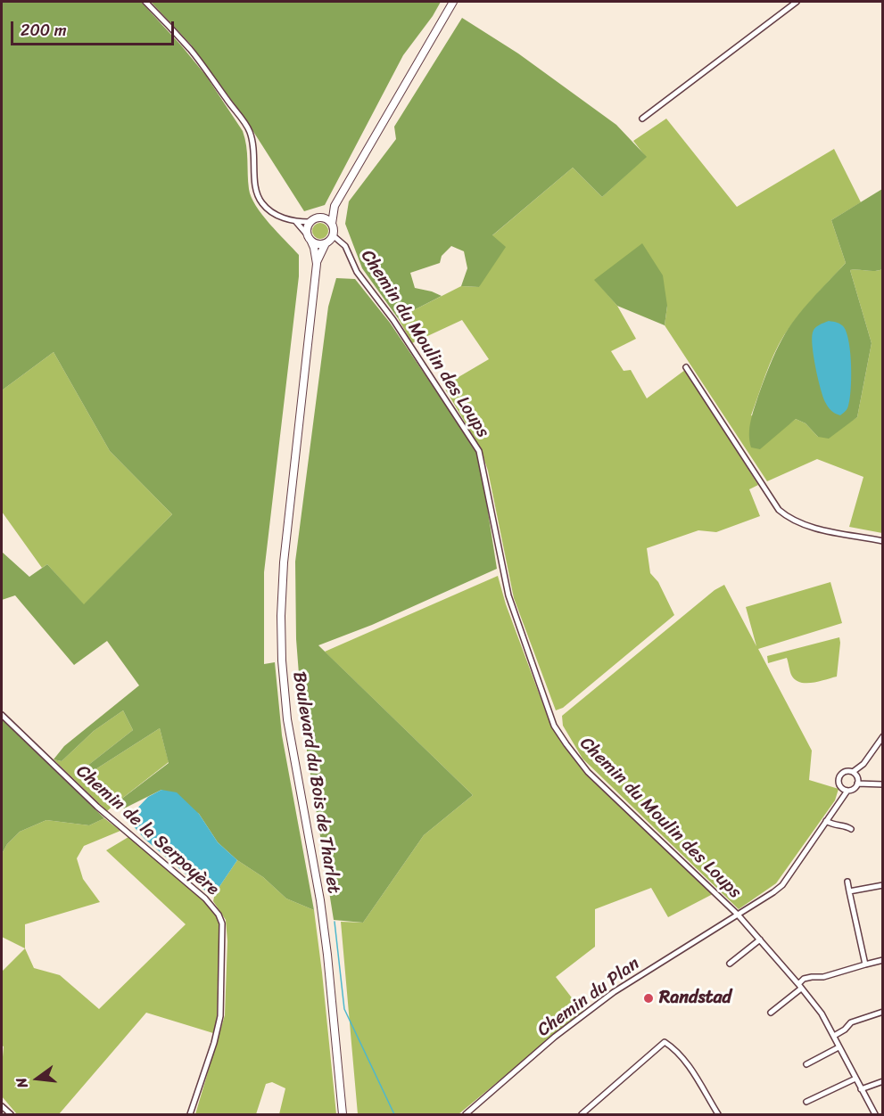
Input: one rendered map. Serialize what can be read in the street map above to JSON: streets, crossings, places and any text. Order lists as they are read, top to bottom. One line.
{"streets":{"main road":["Boulevard du Bois de Tharlet"],"street":["Chemin du Moulin des Loups","Chemin de la Serpoyère","Chemin du Plan"]},"crossings":[["Chemin du Moulin des Loups","Boulevard du Bois de Tharlet"],["Chemin du Moulin des Loups","Chemin du Plan"]],"places":["Randstad"],"scale_bar":"200 m","north":"left"}
